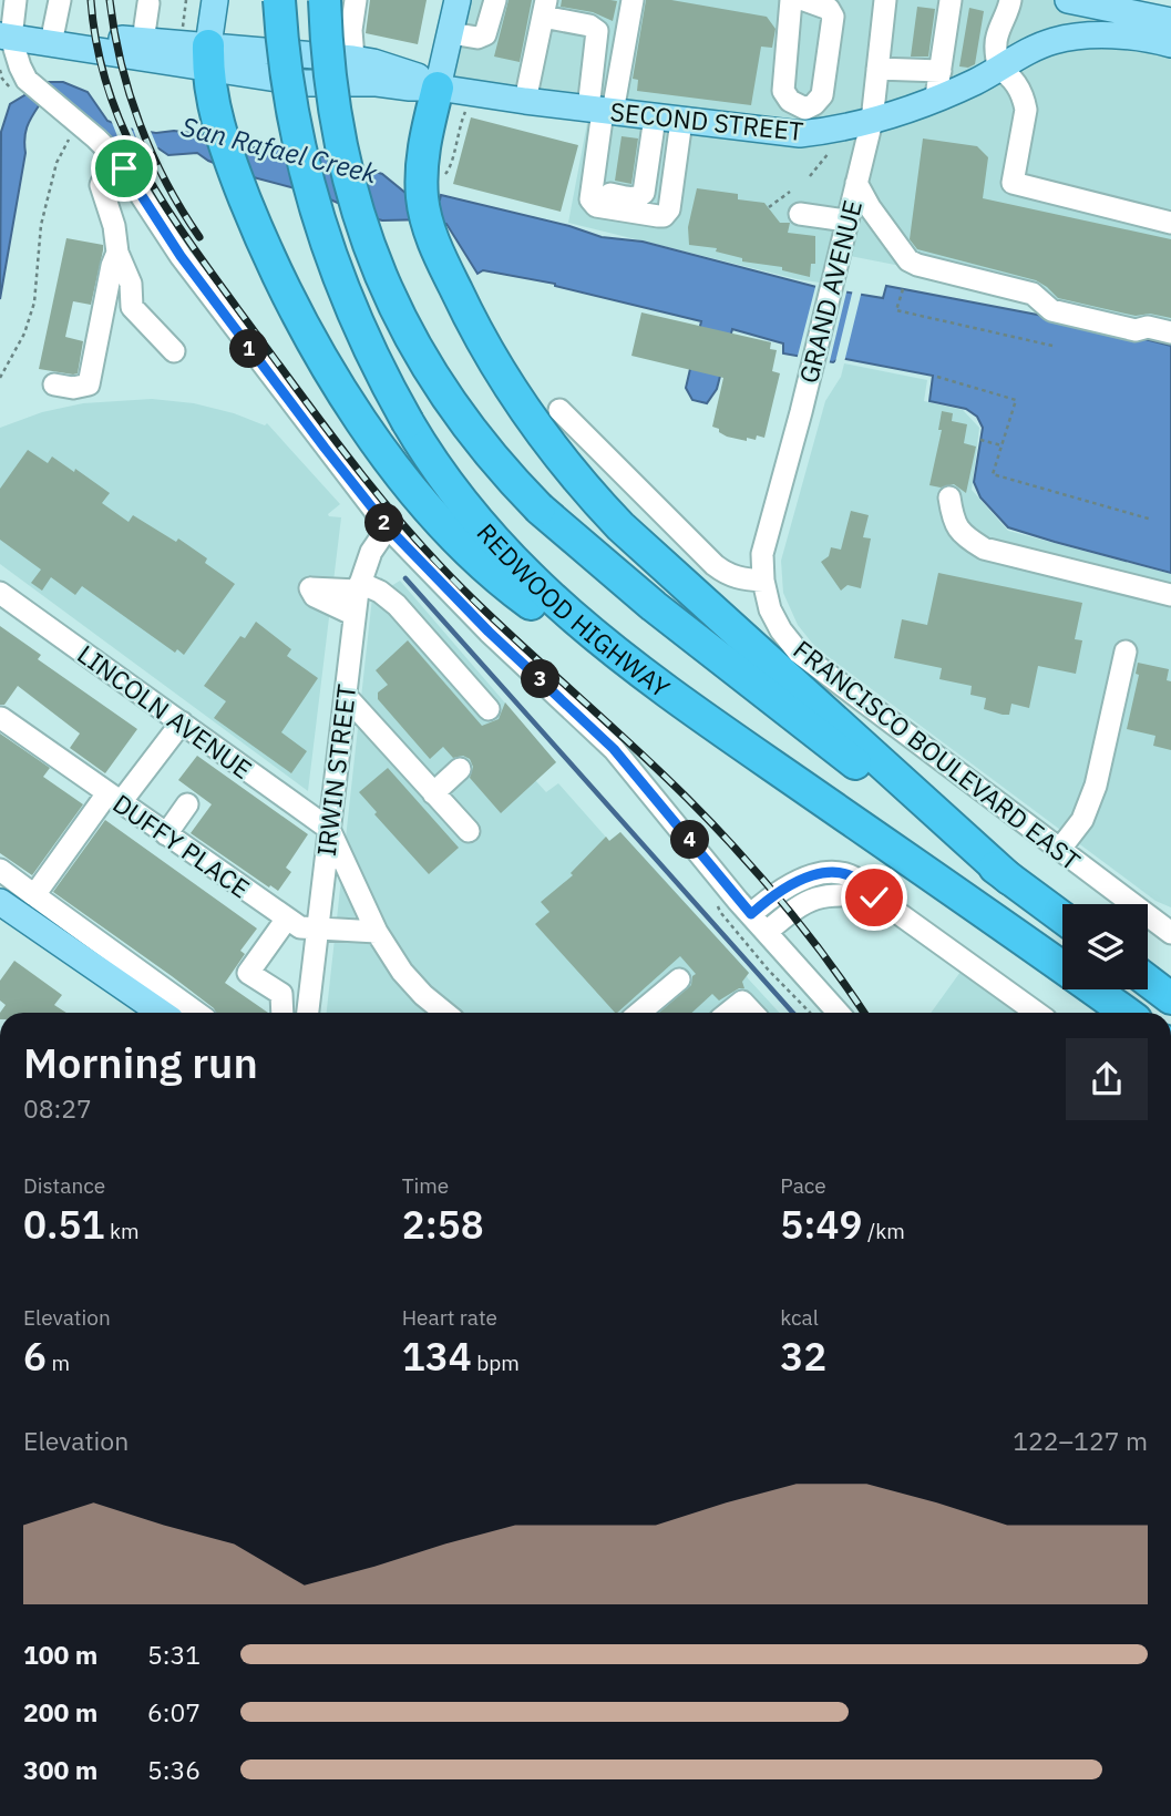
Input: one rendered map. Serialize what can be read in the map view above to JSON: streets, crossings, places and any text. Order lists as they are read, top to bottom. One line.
{"streets":{"highway":["REDWOOD HIGHWAY"],"main road":["SECOND STREET"],"street":["GRAND AVENUE","LINCOLN AVENUE","FRANCISCO BOULEVARD EAST","IRWIN STREET","DUFFY PLACE"]},"crossings":[["SECOND STREET","GRAND AVENUE"],["GRAND AVENUE","FRANCISCO BOULEVARD EAST"],["LINCOLN AVENUE","IRWIN STREET"],["IRWIN STREET","DUFFY PLACE"]],"water":["San Rafael Creek"],"page":{"pins":["1","2","3","4"],"heading":["Morning run","08:27"],"stats":[["Distance","0.51 km"],["Time","2:58"],["Pace","5:49 /km"],["Elevation","6 m"],["Heart rate","134 bpm"],["kcal","32"]],"chart":["Elevation","122–127 m"],"list":[{"name":"100 m","note":"5:31"},{"name":"200 m","note":"6:07"},{"name":"300 m","note":"5:36"}]}}
